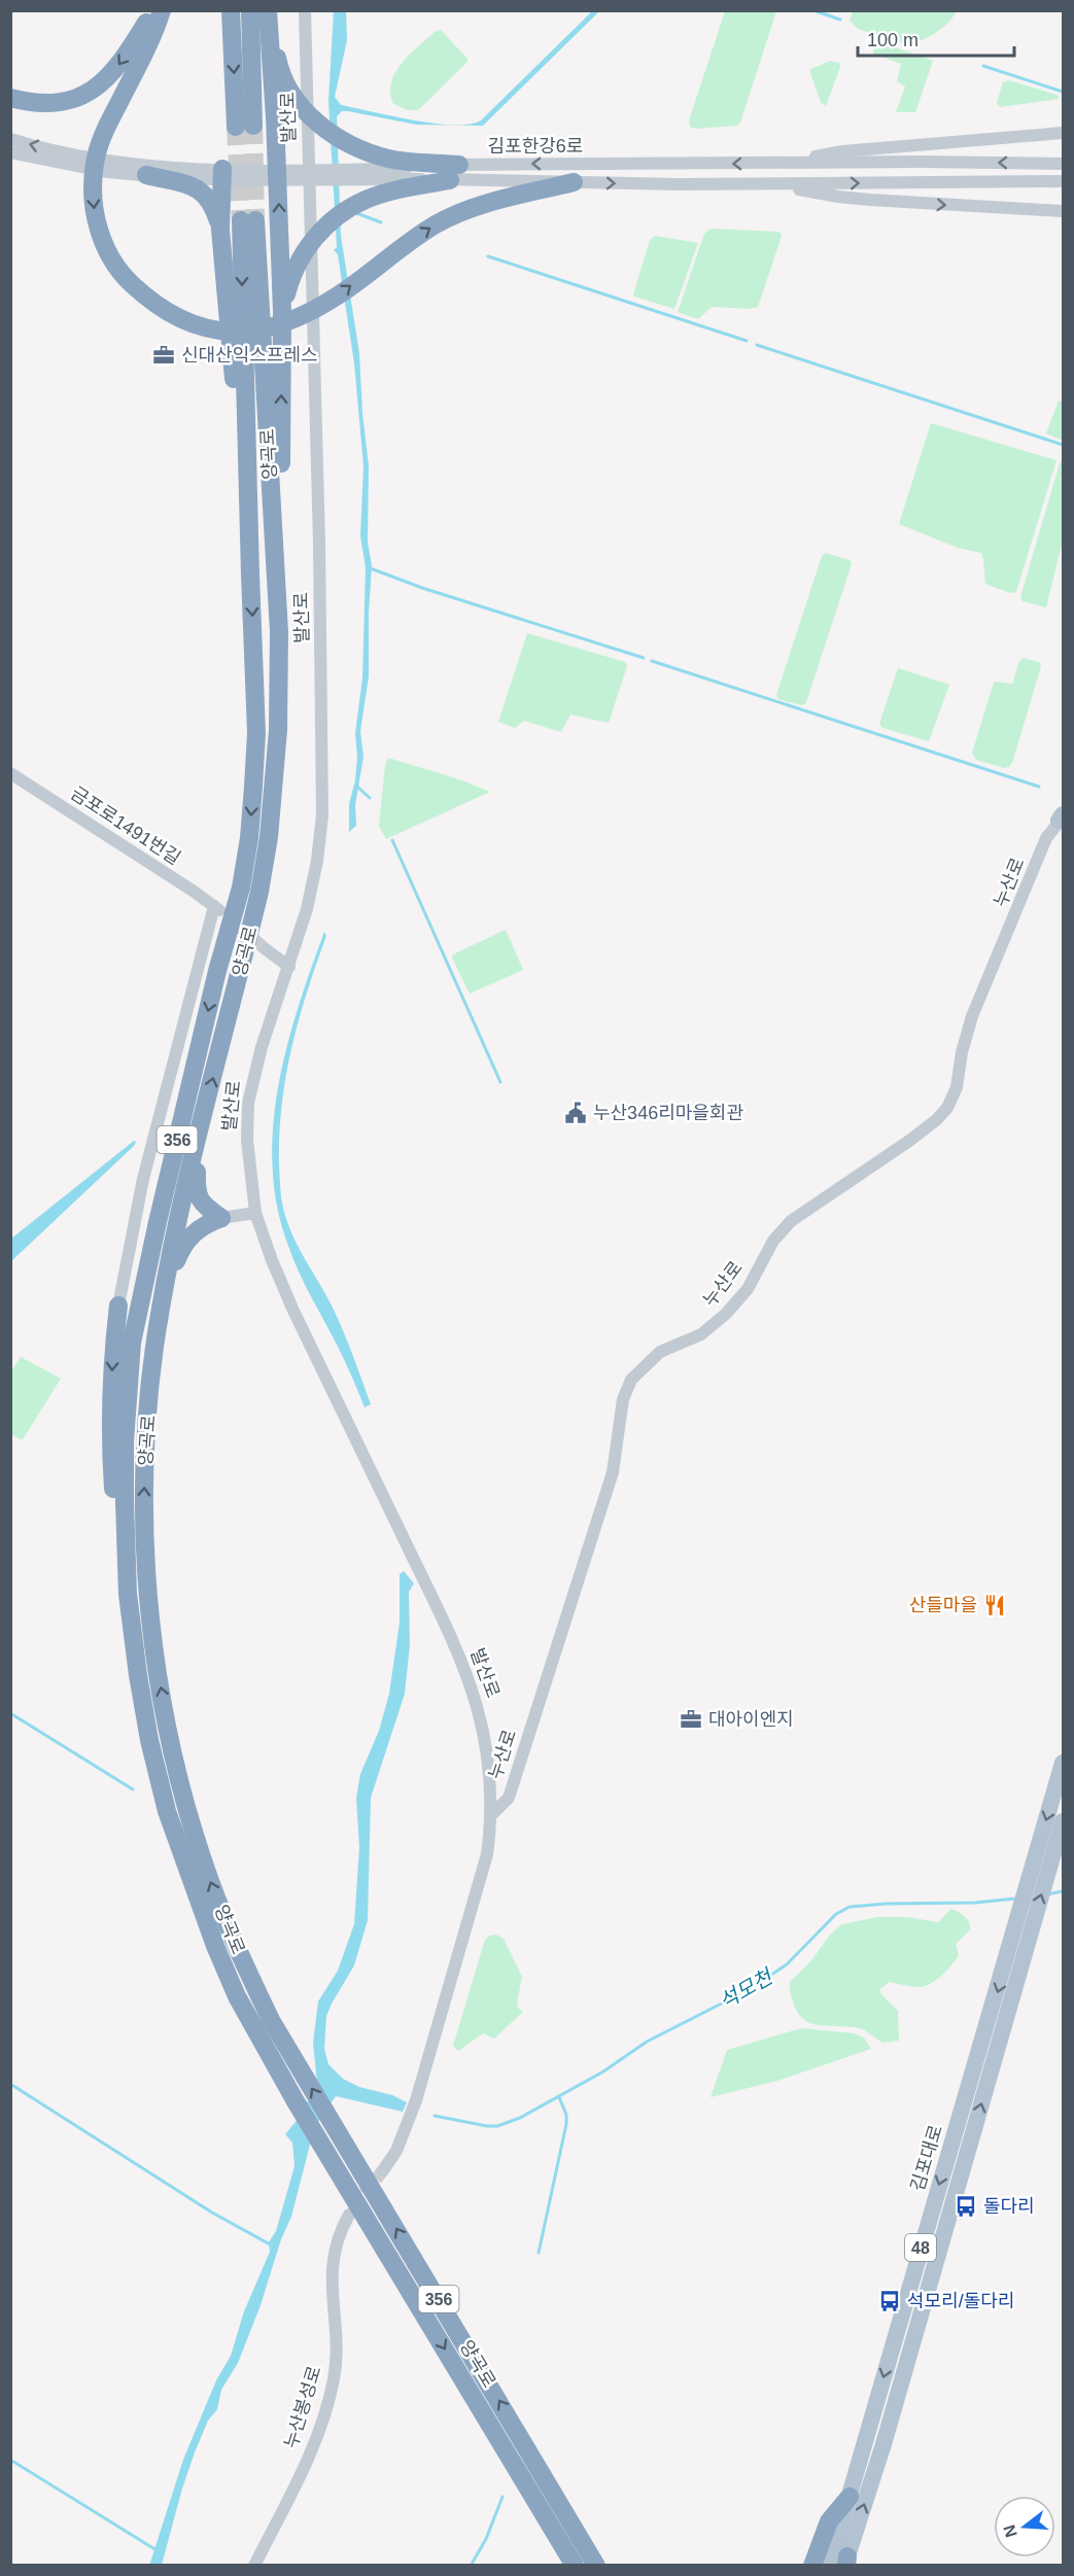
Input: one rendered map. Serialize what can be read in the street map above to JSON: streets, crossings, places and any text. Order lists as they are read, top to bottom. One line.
{"streets":{"highway":["양곡로","356"],"main road":["김포대로","48"],"street":["발산로","김포한강6로","금포로1491번길","누산로","누산봉성로"]},"crossings":[["발산로","누산로"]],"water":["석모천"],"places":{"office":["신대산익스프레스","대아이엔지"],"public building":["누산346리마을회관"],"restaurant":["산들마을"],"bus stop":["돌다리","석모리/돌다리"]},"scale_bar":"100 m","north":"left"}
